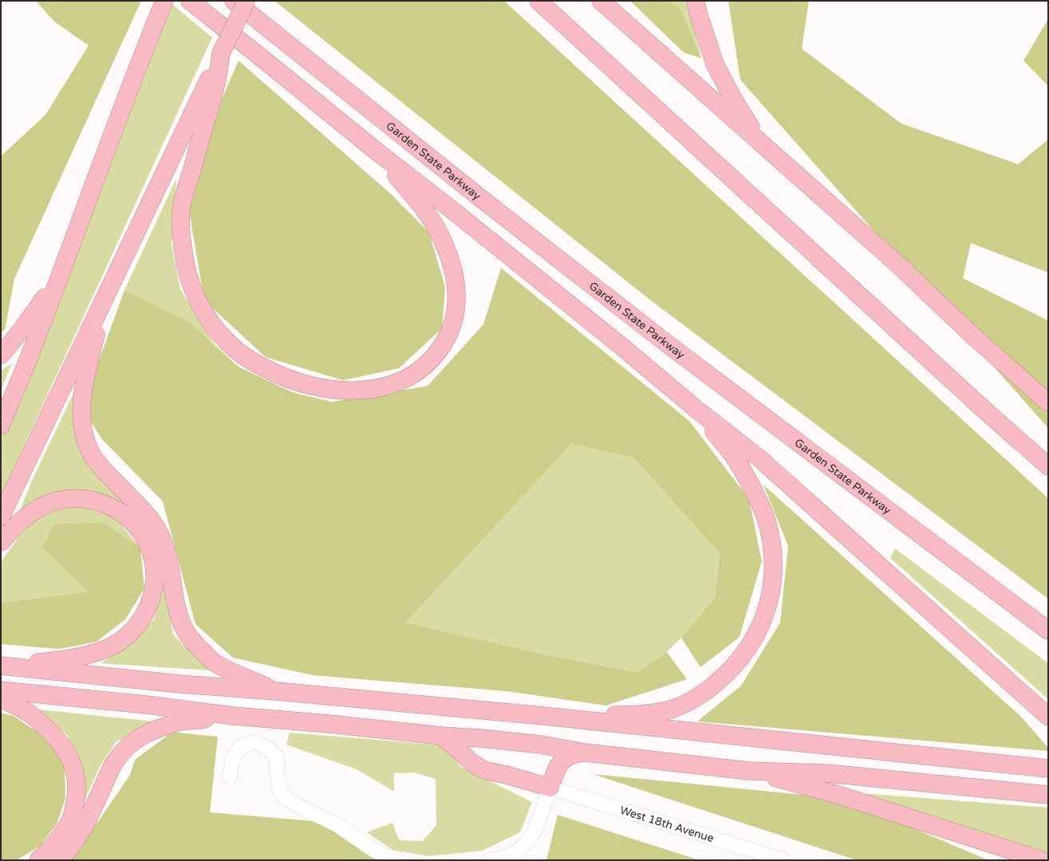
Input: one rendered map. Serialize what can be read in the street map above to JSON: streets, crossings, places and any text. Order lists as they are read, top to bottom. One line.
{"streets":{"highway":["Garden State Parkway"],"street":["West 18th Avenue"]}}
